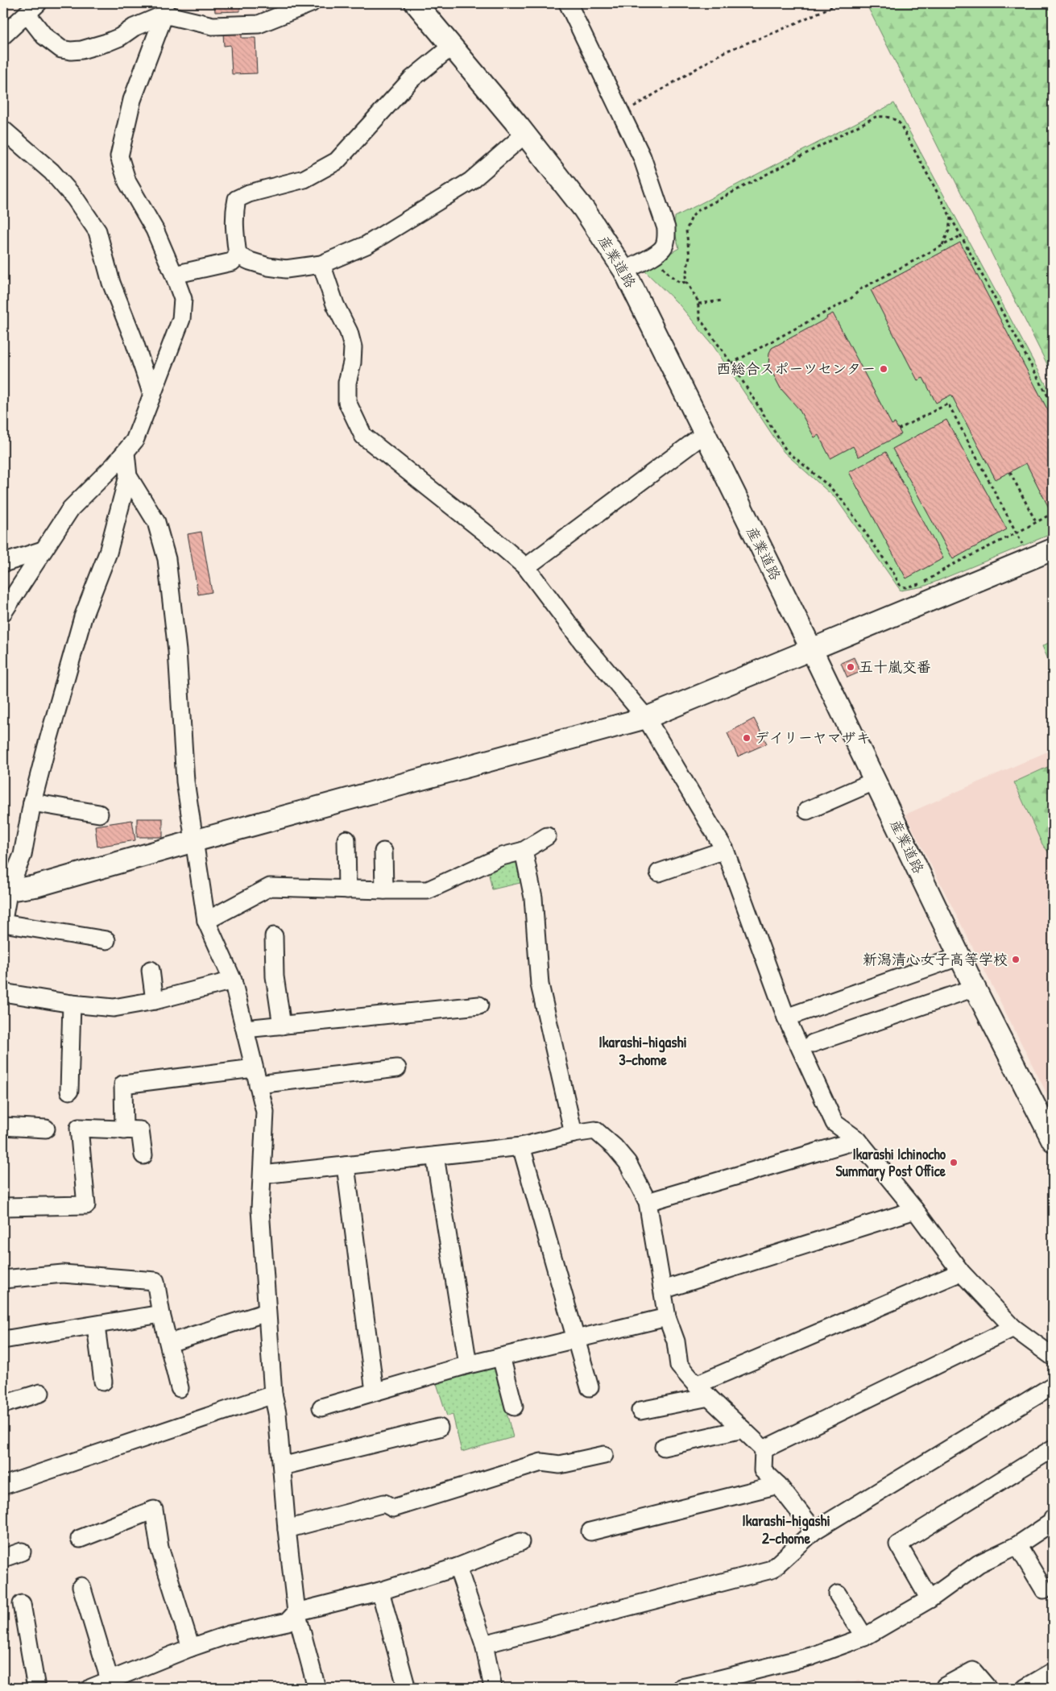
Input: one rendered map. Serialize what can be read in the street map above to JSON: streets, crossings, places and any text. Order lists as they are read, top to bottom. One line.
{"streets":{"street":["産業道路"]},"districts":["Ikarashi-higashi 3-chome","Ikarashi-higashi 2-chome"],"places":["西総合スポーツセンター","五十嵐交番","デイリーヤマザキ","新潟清心女子高等学校","Ikarashi Ichinocho Summary Post Office"]}
